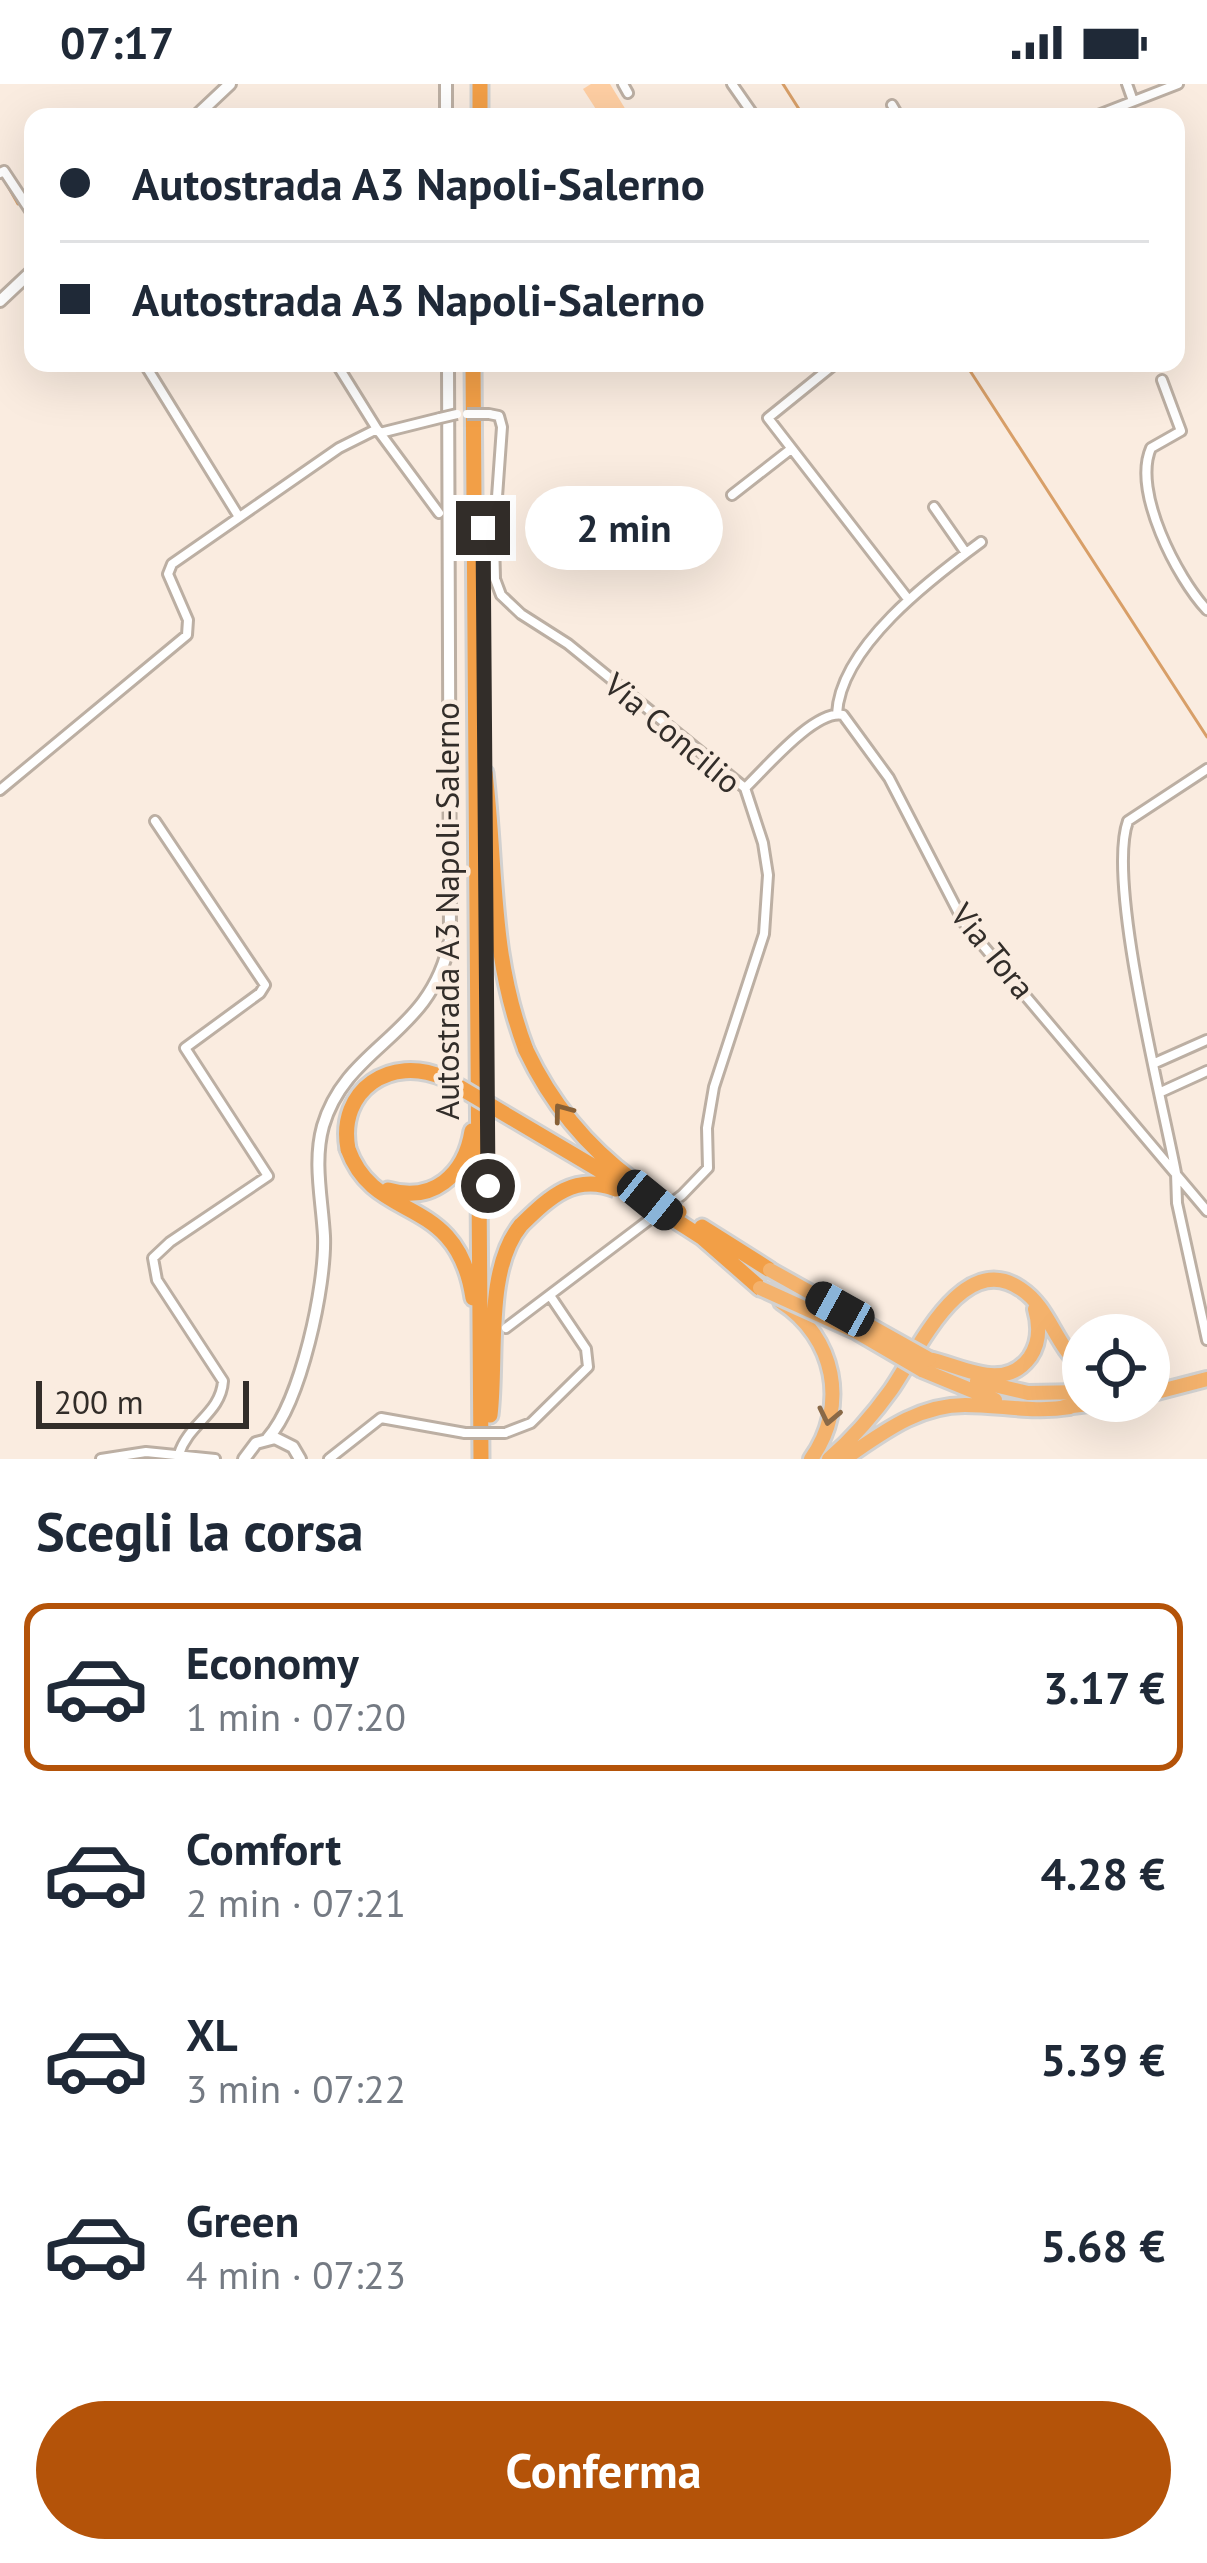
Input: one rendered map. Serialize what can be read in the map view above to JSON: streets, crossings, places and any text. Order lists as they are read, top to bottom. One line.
{"streets":{"highway":["Autostrada A3 Napoli-Salerno"],"street":["Via Concilio","Via Tora"]},"scale_bar":"200 m","page":{"status":"07:17","banner":["Autostrada A3 Napoli-Salerno","Autostrada A3 Napoli-Salerno"],"bubble":"2 min","scale":"200 m","heading":"Scegli la corsa","list":[{"name":"Economy","note":"1 min · 07:20","value":"3.17 €"},{"name":"Comfort","note":"2 min · 07:21","value":"4.28 €"},{"name":"XL","note":"3 min · 07:22","value":"5.39 €"},{"name":"Green","note":"4 min · 07:23","value":"5.68 €"}],"buttons":"Conferma"}}
